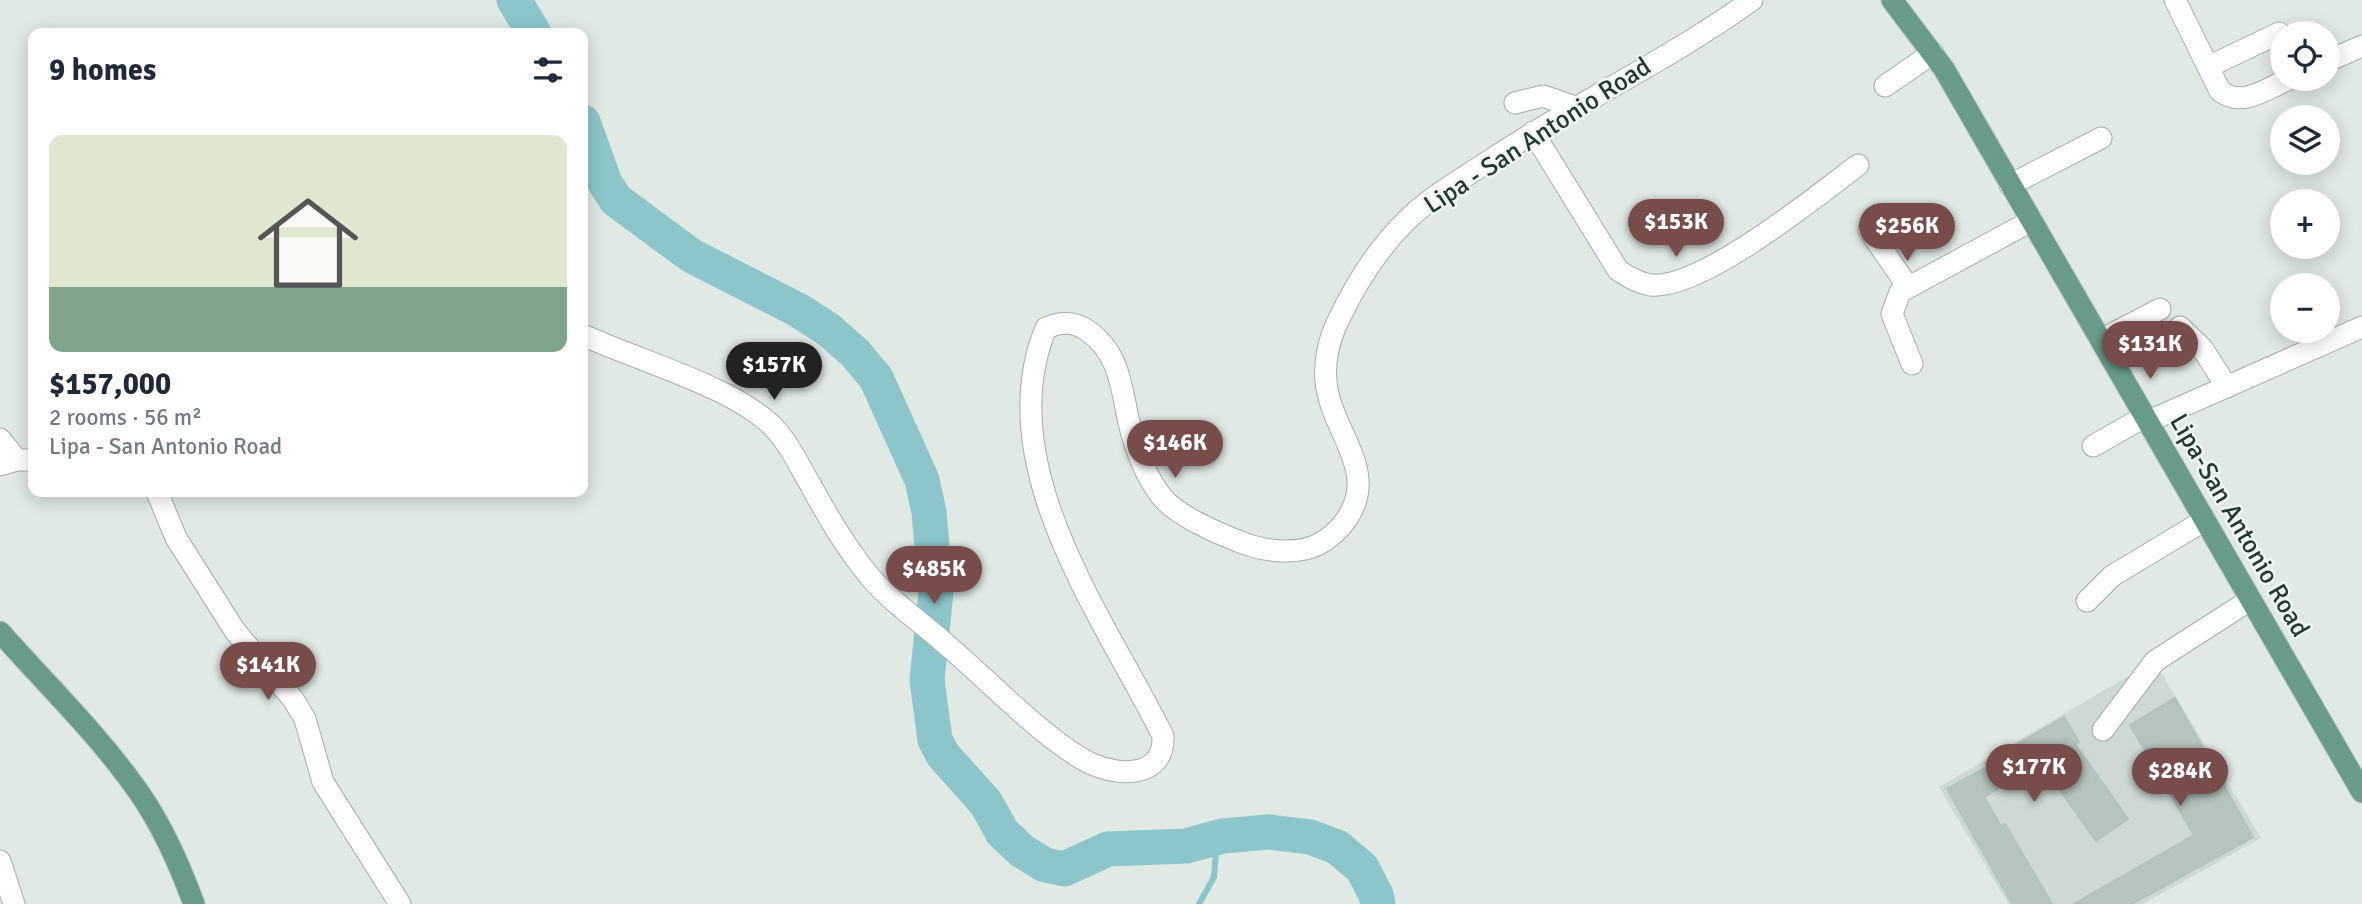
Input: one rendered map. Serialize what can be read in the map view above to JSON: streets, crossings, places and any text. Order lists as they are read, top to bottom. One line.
{"streets":{"main road":["Lipa-San Antonio Road"],"street":["Lipa - San Antonio Road"]},"page":{"map_buttons":["+","−"],"heading":"9 homes","list":[{"name":"$157,000","note":"2 rooms · 56 m² · Lipa - San Antonio Road"}],"price":["$153K","$256K","$131K","$157K","$146K","$485K","$141K","$177K","$284K"]}}
